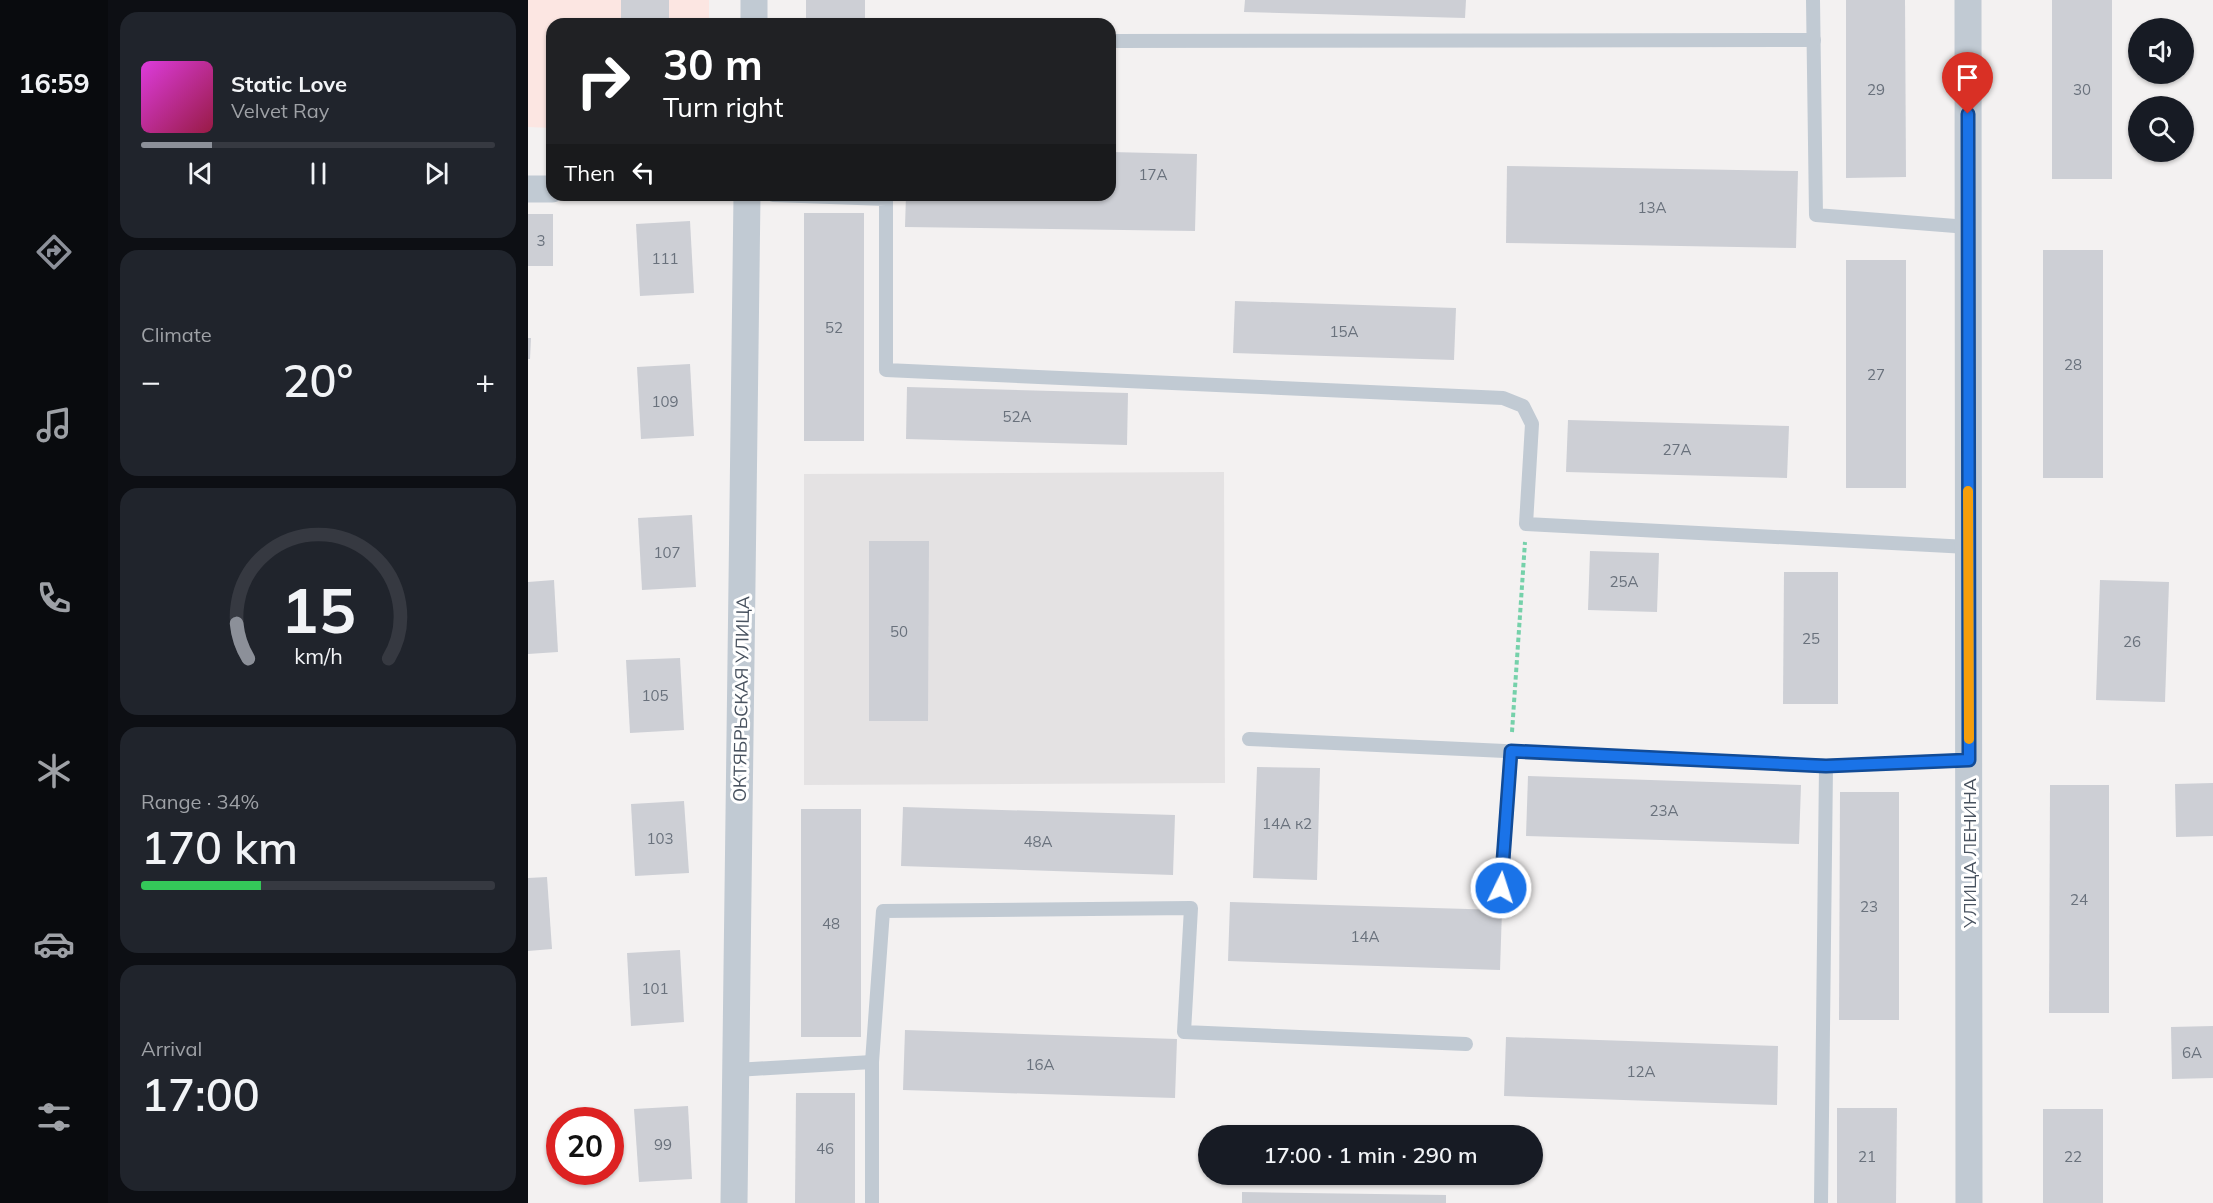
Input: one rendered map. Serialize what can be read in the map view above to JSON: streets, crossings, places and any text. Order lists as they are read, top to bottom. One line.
{"streets":{"street":["ОКТЯБРЬСКАЯ УЛИЦА","УЛИЦА ЛЕНИНА"]},"house_numbers":["29","30","17А","13А","3","111","52","15А","28","27","109","52А","27А","107","25А","50","25","26","105","23А","14А к2","103","48А","24","23","48","14А","101","6А","16А","12А","99","46","21","22"],"page":{"tabs":"16:59","turn":["30 m","Turn right"],"song":["Static Love","Velvet Ray"],"then":"Then","tile":["Climate",["Range · 34%","170 km"],["Arrival","17:00"]],"heat":["−","20°","+"],"limit":"20","trip":"17:00 · 1 min · 290 m","gauge":["15","km/h"]}}
